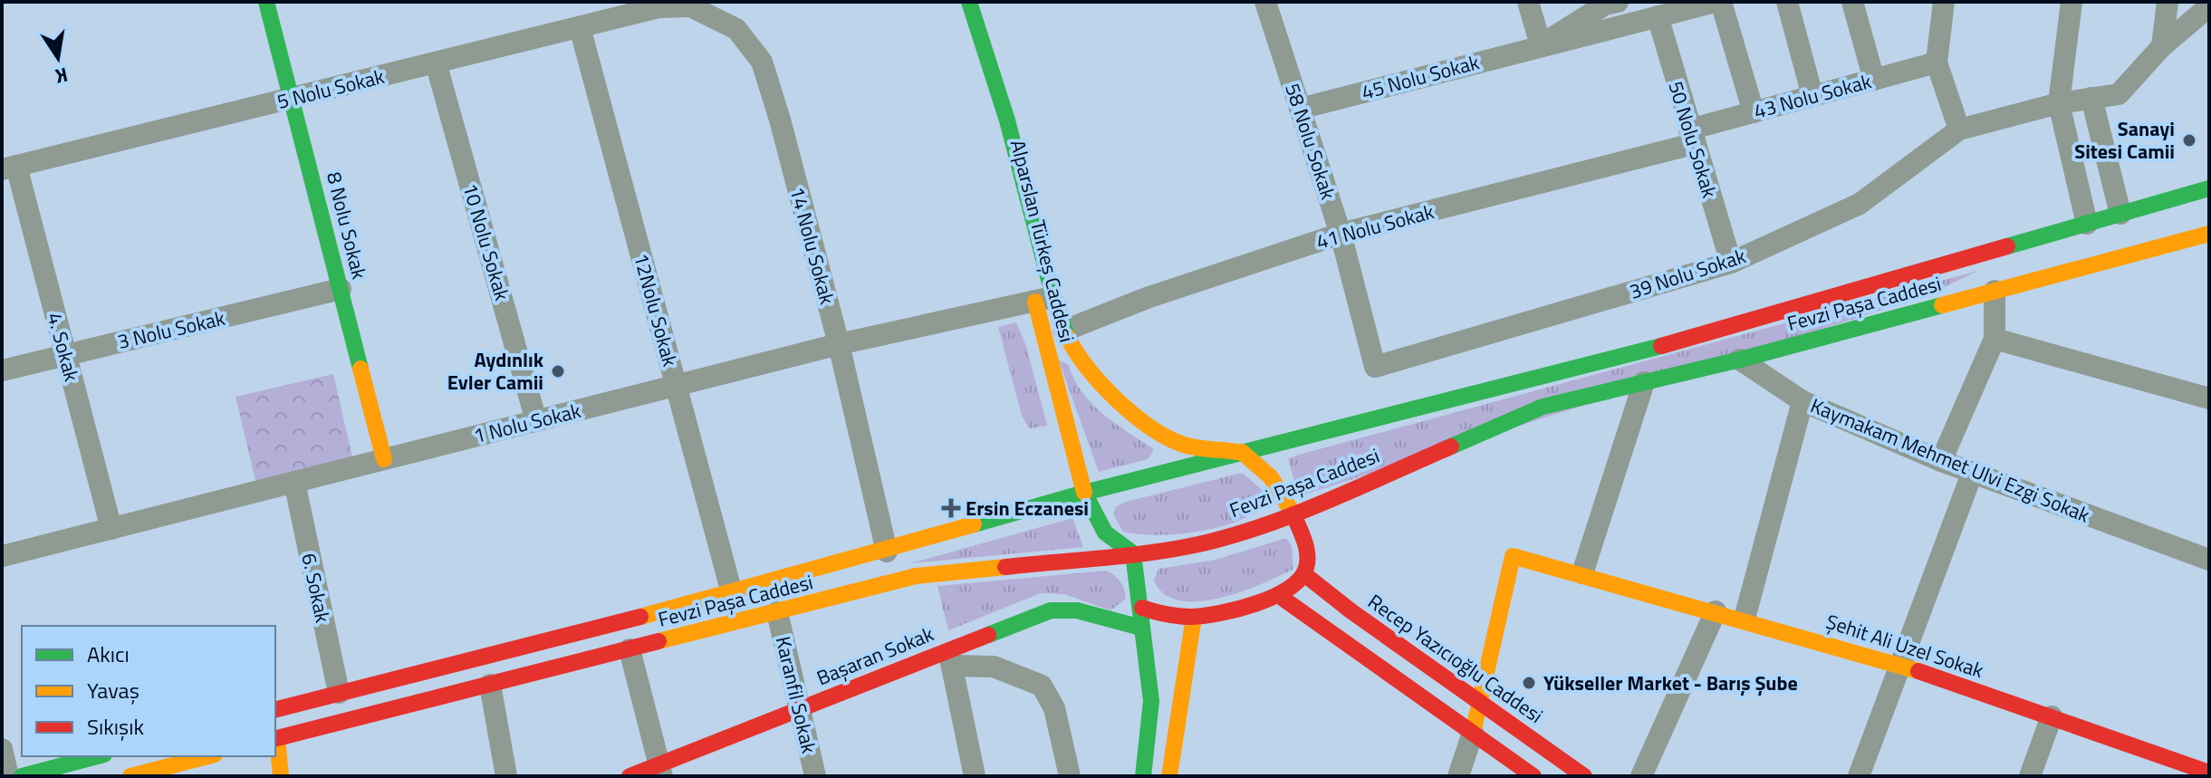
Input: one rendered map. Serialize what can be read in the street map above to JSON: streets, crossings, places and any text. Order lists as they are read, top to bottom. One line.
{"streets":{"main road":["8 Nolu Sokak","Alparslan Türkeş Caddesi","Fevzi Paşa Caddesi","Şehit Ali Uzel Sokak","Başaran Sokak","Recep Yazıcıoğlu Caddesi"],"street":["45 Nolu Sokak","5 Nolu Sokak","43 Nolu Sokak","50 Nolu Sokak","58 Nolu Sokak","41 Nolu Sokak","10 Nolu Sokak","14 Nolu Sokak","39 Nolu Sokak","12Nolu Sokak","3 Nolu Sokak","4. Sokak","1 Nolu Sokak","Kaymakam Mehmet Ulvi Ezgi Sokak","6. Sokak","Karanfil Sokak"]},"crossings":[["45 Nolu Sokak","50 Nolu Sokak"],["45 Nolu Sokak","58 Nolu Sokak"],["5 Nolu Sokak","8 Nolu Sokak"],["5 Nolu Sokak","10 Nolu Sokak"],["5 Nolu Sokak","14 Nolu Sokak"],["5 Nolu Sokak","12Nolu Sokak"],["5 Nolu Sokak","4. Sokak"],["43 Nolu Sokak","50 Nolu Sokak"],["43 Nolu Sokak","41 Nolu Sokak"],["50 Nolu Sokak","41 Nolu Sokak"],["50 Nolu Sokak","39 Nolu Sokak"],["58 Nolu Sokak","41 Nolu Sokak"],["58 Nolu Sokak","39 Nolu Sokak"],["8 Nolu Sokak","3 Nolu Sokak"],["8 Nolu Sokak","1 Nolu Sokak"],["Alparslan Türkeş Caddesi","Fevzi Paşa Caddesi"],["Alparslan Türkeş Caddesi","1 Nolu Sokak"],["10 Nolu Sokak","1 Nolu Sokak"],["14 Nolu Sokak","Fevzi Paşa Caddesi"],["14 Nolu Sokak","1 Nolu Sokak"],["Fevzi Paşa Caddesi","12Nolu Sokak"],["Fevzi Paşa Caddesi","Kaymakam Mehmet Ulvi Ezgi Sokak"],["Fevzi Paşa Caddesi","6. Sokak"],["Fevzi Paşa Caddesi","Karanfil Sokak"],["12Nolu Sokak","1 Nolu Sokak"],["3 Nolu Sokak","4. Sokak"],["4. Sokak","1 Nolu Sokak"],["1 Nolu Sokak","6. Sokak"],["Şehit Ali Uzel Sokak","Recep Yazıcıoğlu Caddesi"],["Başaran Sokak","Karanfil Sokak"]],"places":{"other":["Sanayi Sitesi Camii","Aydınlık Evler Camii","Yükseller Market - Barış Şube"],"health":["Ersin Eczanesi"]},"legend":["Akıcı","Yavaş","Sıkışık"],"north":"bottom"}
